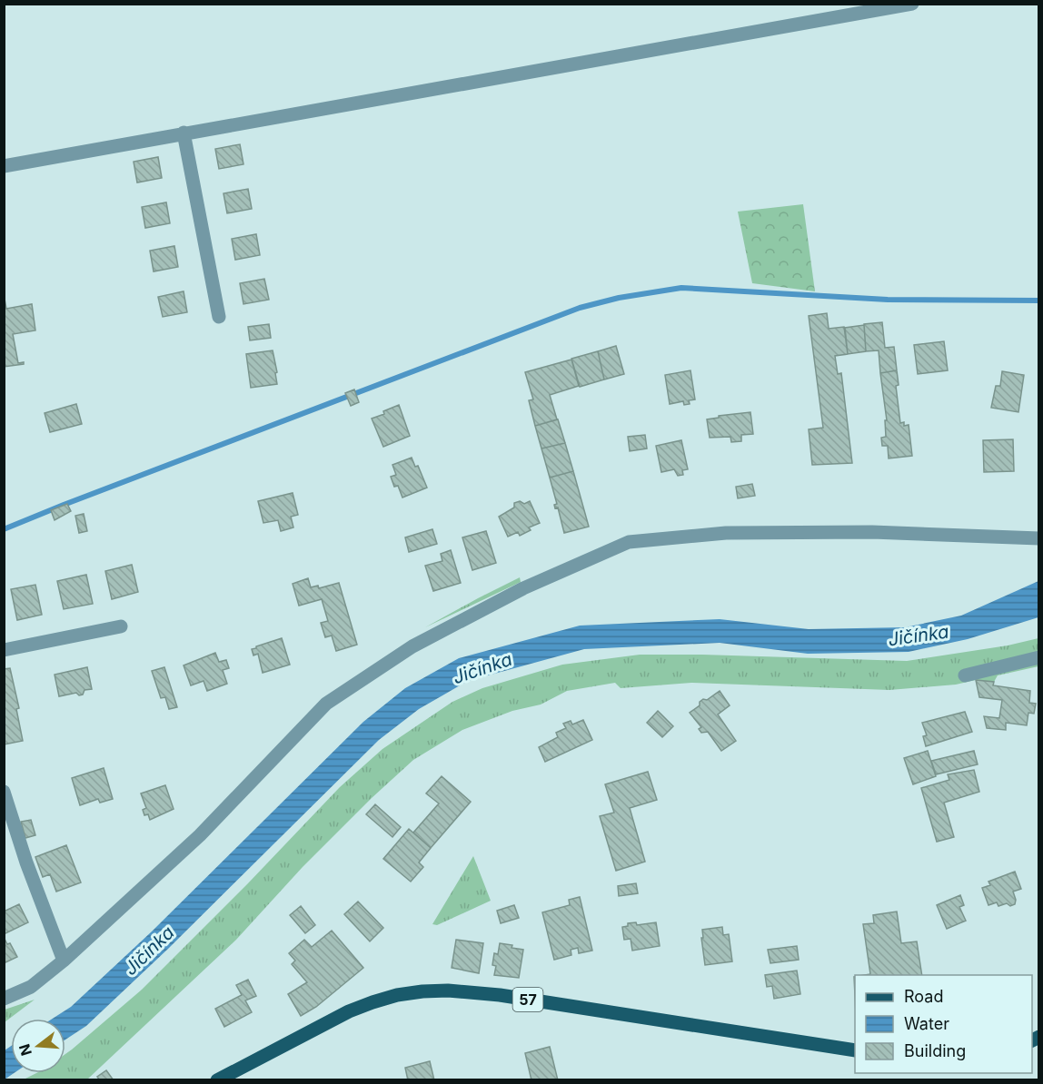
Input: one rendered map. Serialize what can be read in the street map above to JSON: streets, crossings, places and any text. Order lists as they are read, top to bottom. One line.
{"streets":{"main road":["57"]},"water":["Jičínka"],"legend":["Road","Water","Building"],"north":"left"}
